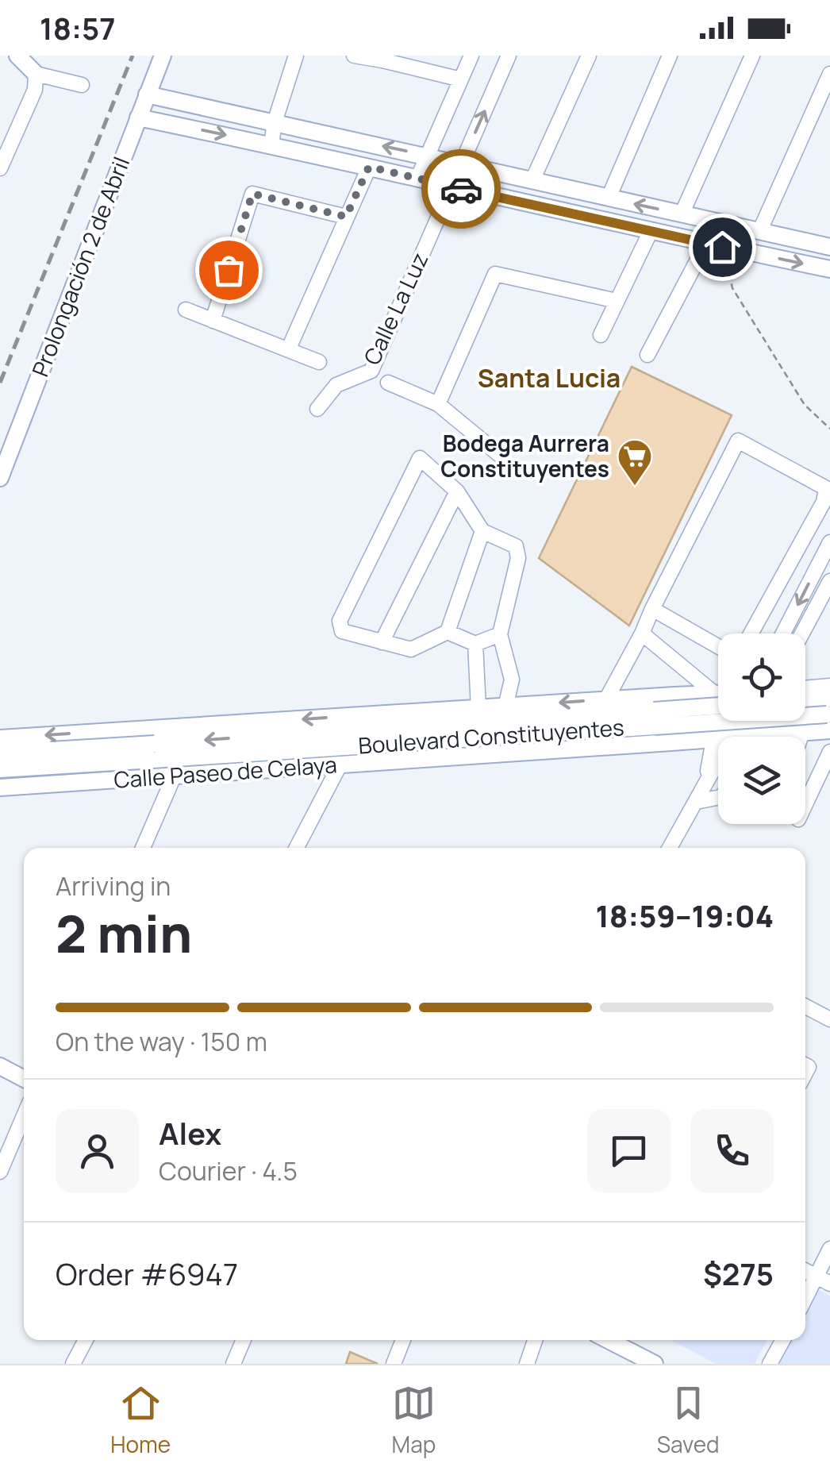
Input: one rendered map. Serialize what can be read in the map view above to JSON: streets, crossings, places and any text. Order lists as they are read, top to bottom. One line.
{"streets":{"main road":["Prolongación 2 de Abril","Boulevard Constituyentes","Calle Paseo de Celaya"],"street":["Calle La Luz"]},"crossings":[["Boulevard Constituyentes","Calle Paseo de Celaya"]],"districts":["Santa Lucia"],"places":{"supermarket":["Bodega Aurrera Constituyentes"]},"page":{"status":"18:57","heading":["2 min","Arriving in","18:59–19:04"],"panel":["Alex","Courier · 4.5","Order #6947","$275"],"bar":"On the way · 150 m","tabs":["Home","Map","Saved"]}}
